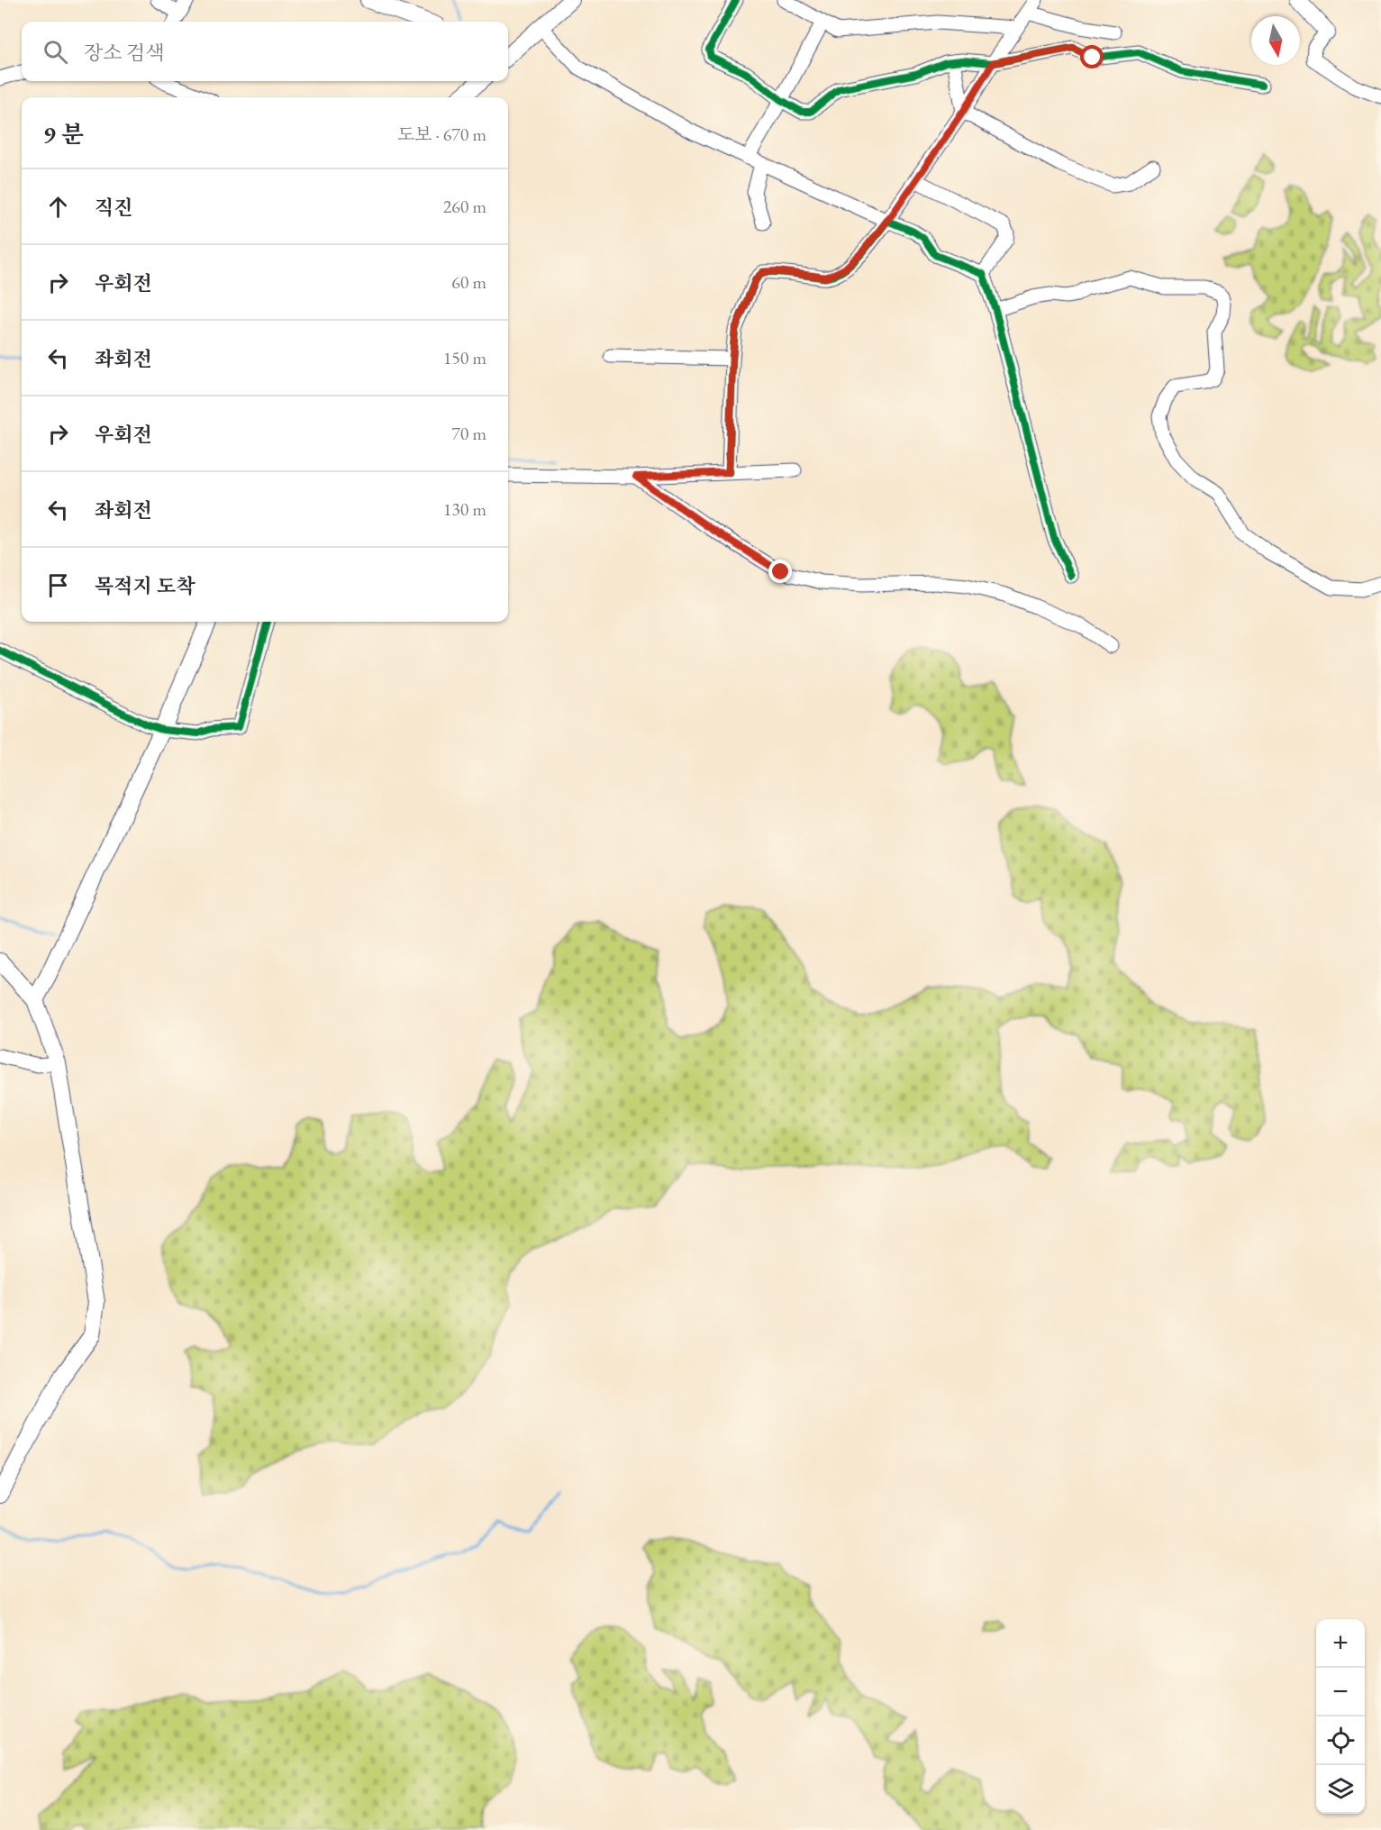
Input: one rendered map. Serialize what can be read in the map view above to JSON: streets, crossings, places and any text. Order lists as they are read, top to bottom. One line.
{"north":"bottom","page":{"search":"장소 검색","heading":["9 분","도보 · 670 m"],"list":[["직진","260 m"],["우회전","60 m"],["좌회전","150 m"],["우회전","70 m"],["좌회전","130 m"],"목적지 도착"],"map_buttons":["+","−"]}}
